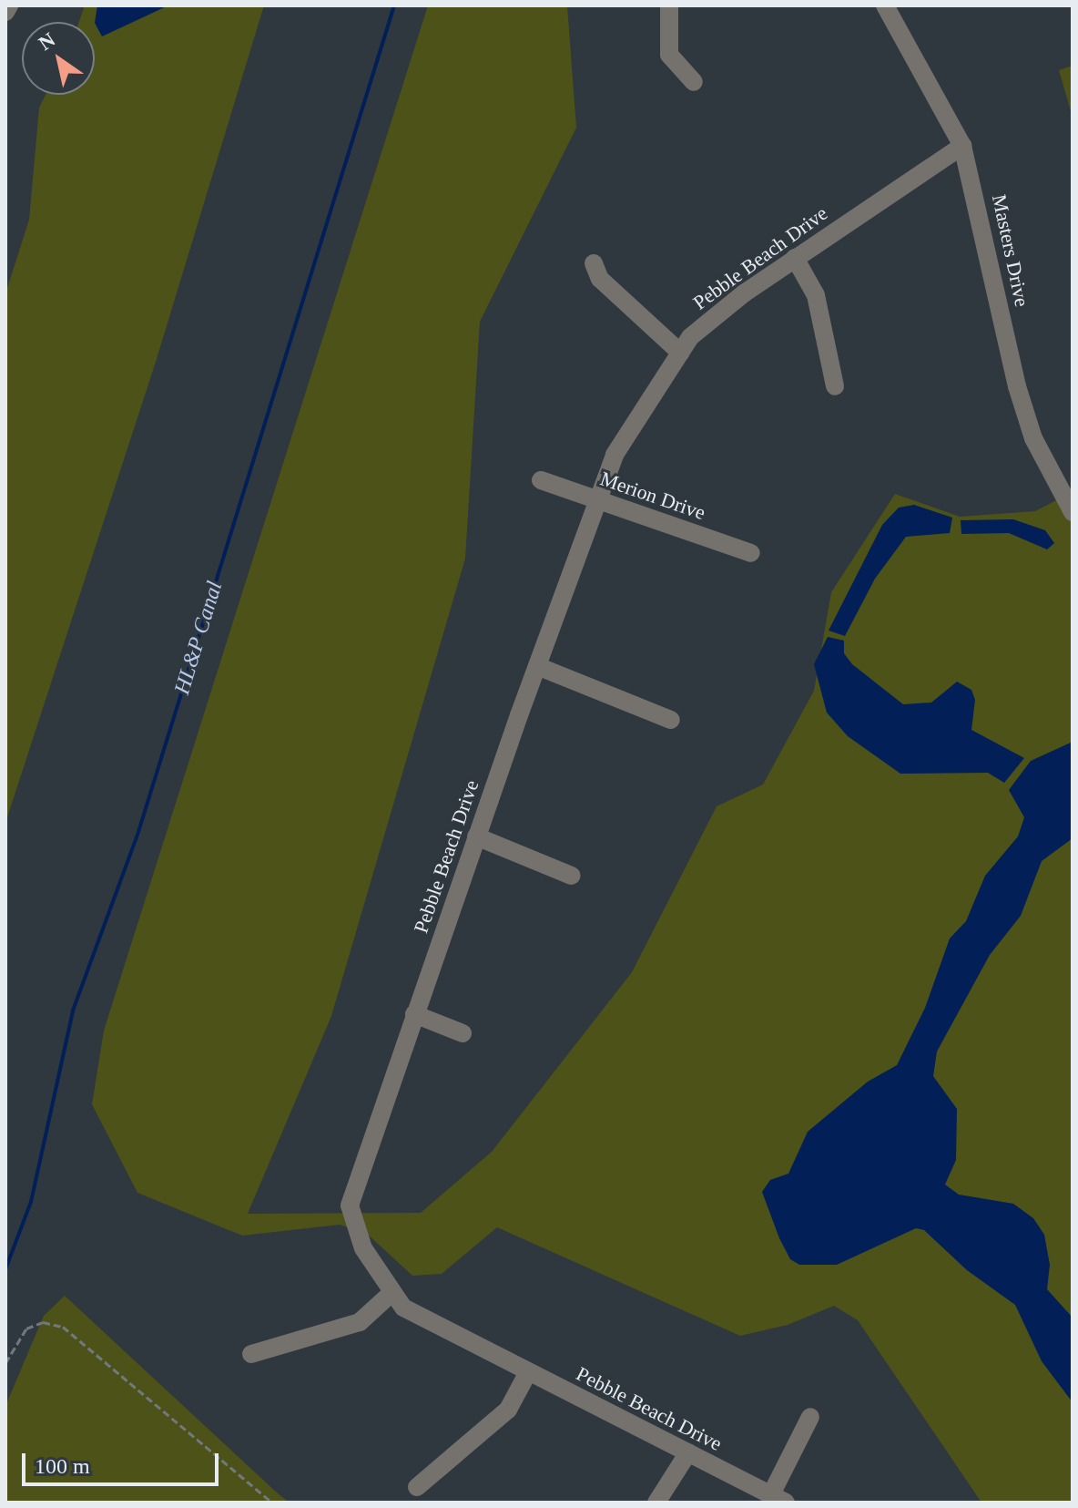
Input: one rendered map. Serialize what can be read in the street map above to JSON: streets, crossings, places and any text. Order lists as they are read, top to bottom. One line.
{"streets":{"street":["Masters Drive","Pebble Beach Drive","Merion Drive"]},"crossings":[["Masters Drive","Pebble Beach Drive"],["Pebble Beach Drive","Merion Drive"]],"water":["HL&P Canal"],"scale_bar":"100 m","north":"top left"}
